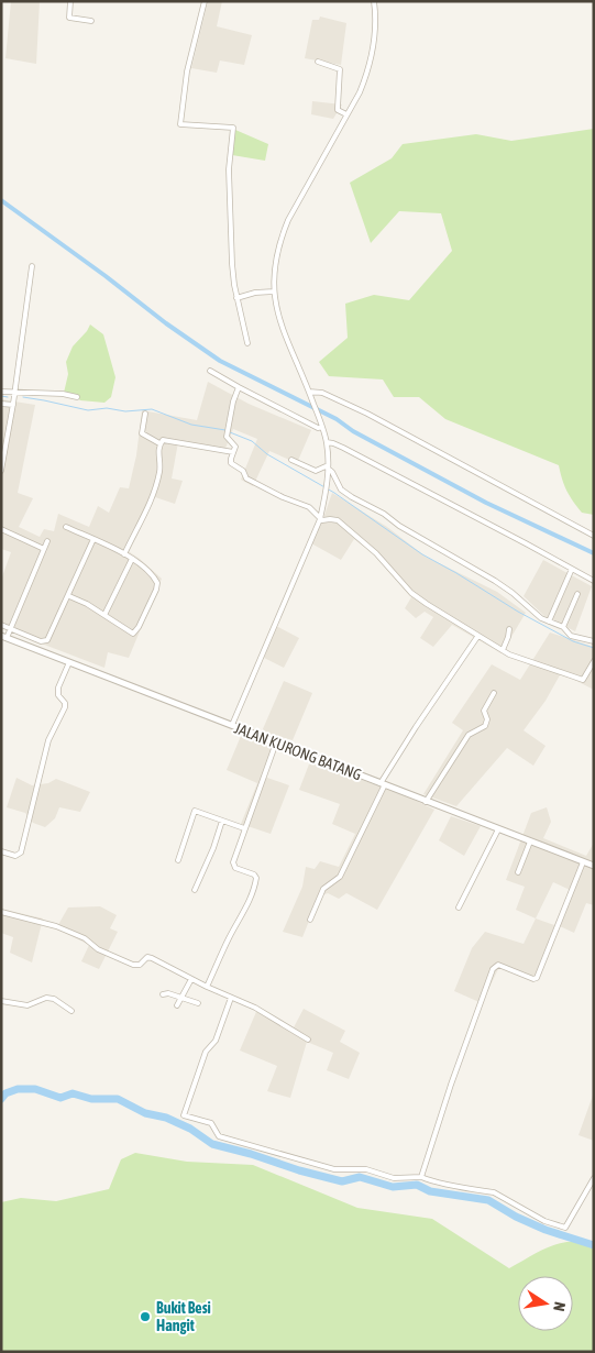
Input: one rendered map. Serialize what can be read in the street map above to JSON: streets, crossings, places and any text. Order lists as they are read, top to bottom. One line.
{"streets":{"street":["JALAN KURONG BATANG"]},"places":["Bukit Besi Hangit"],"north":"right"}
